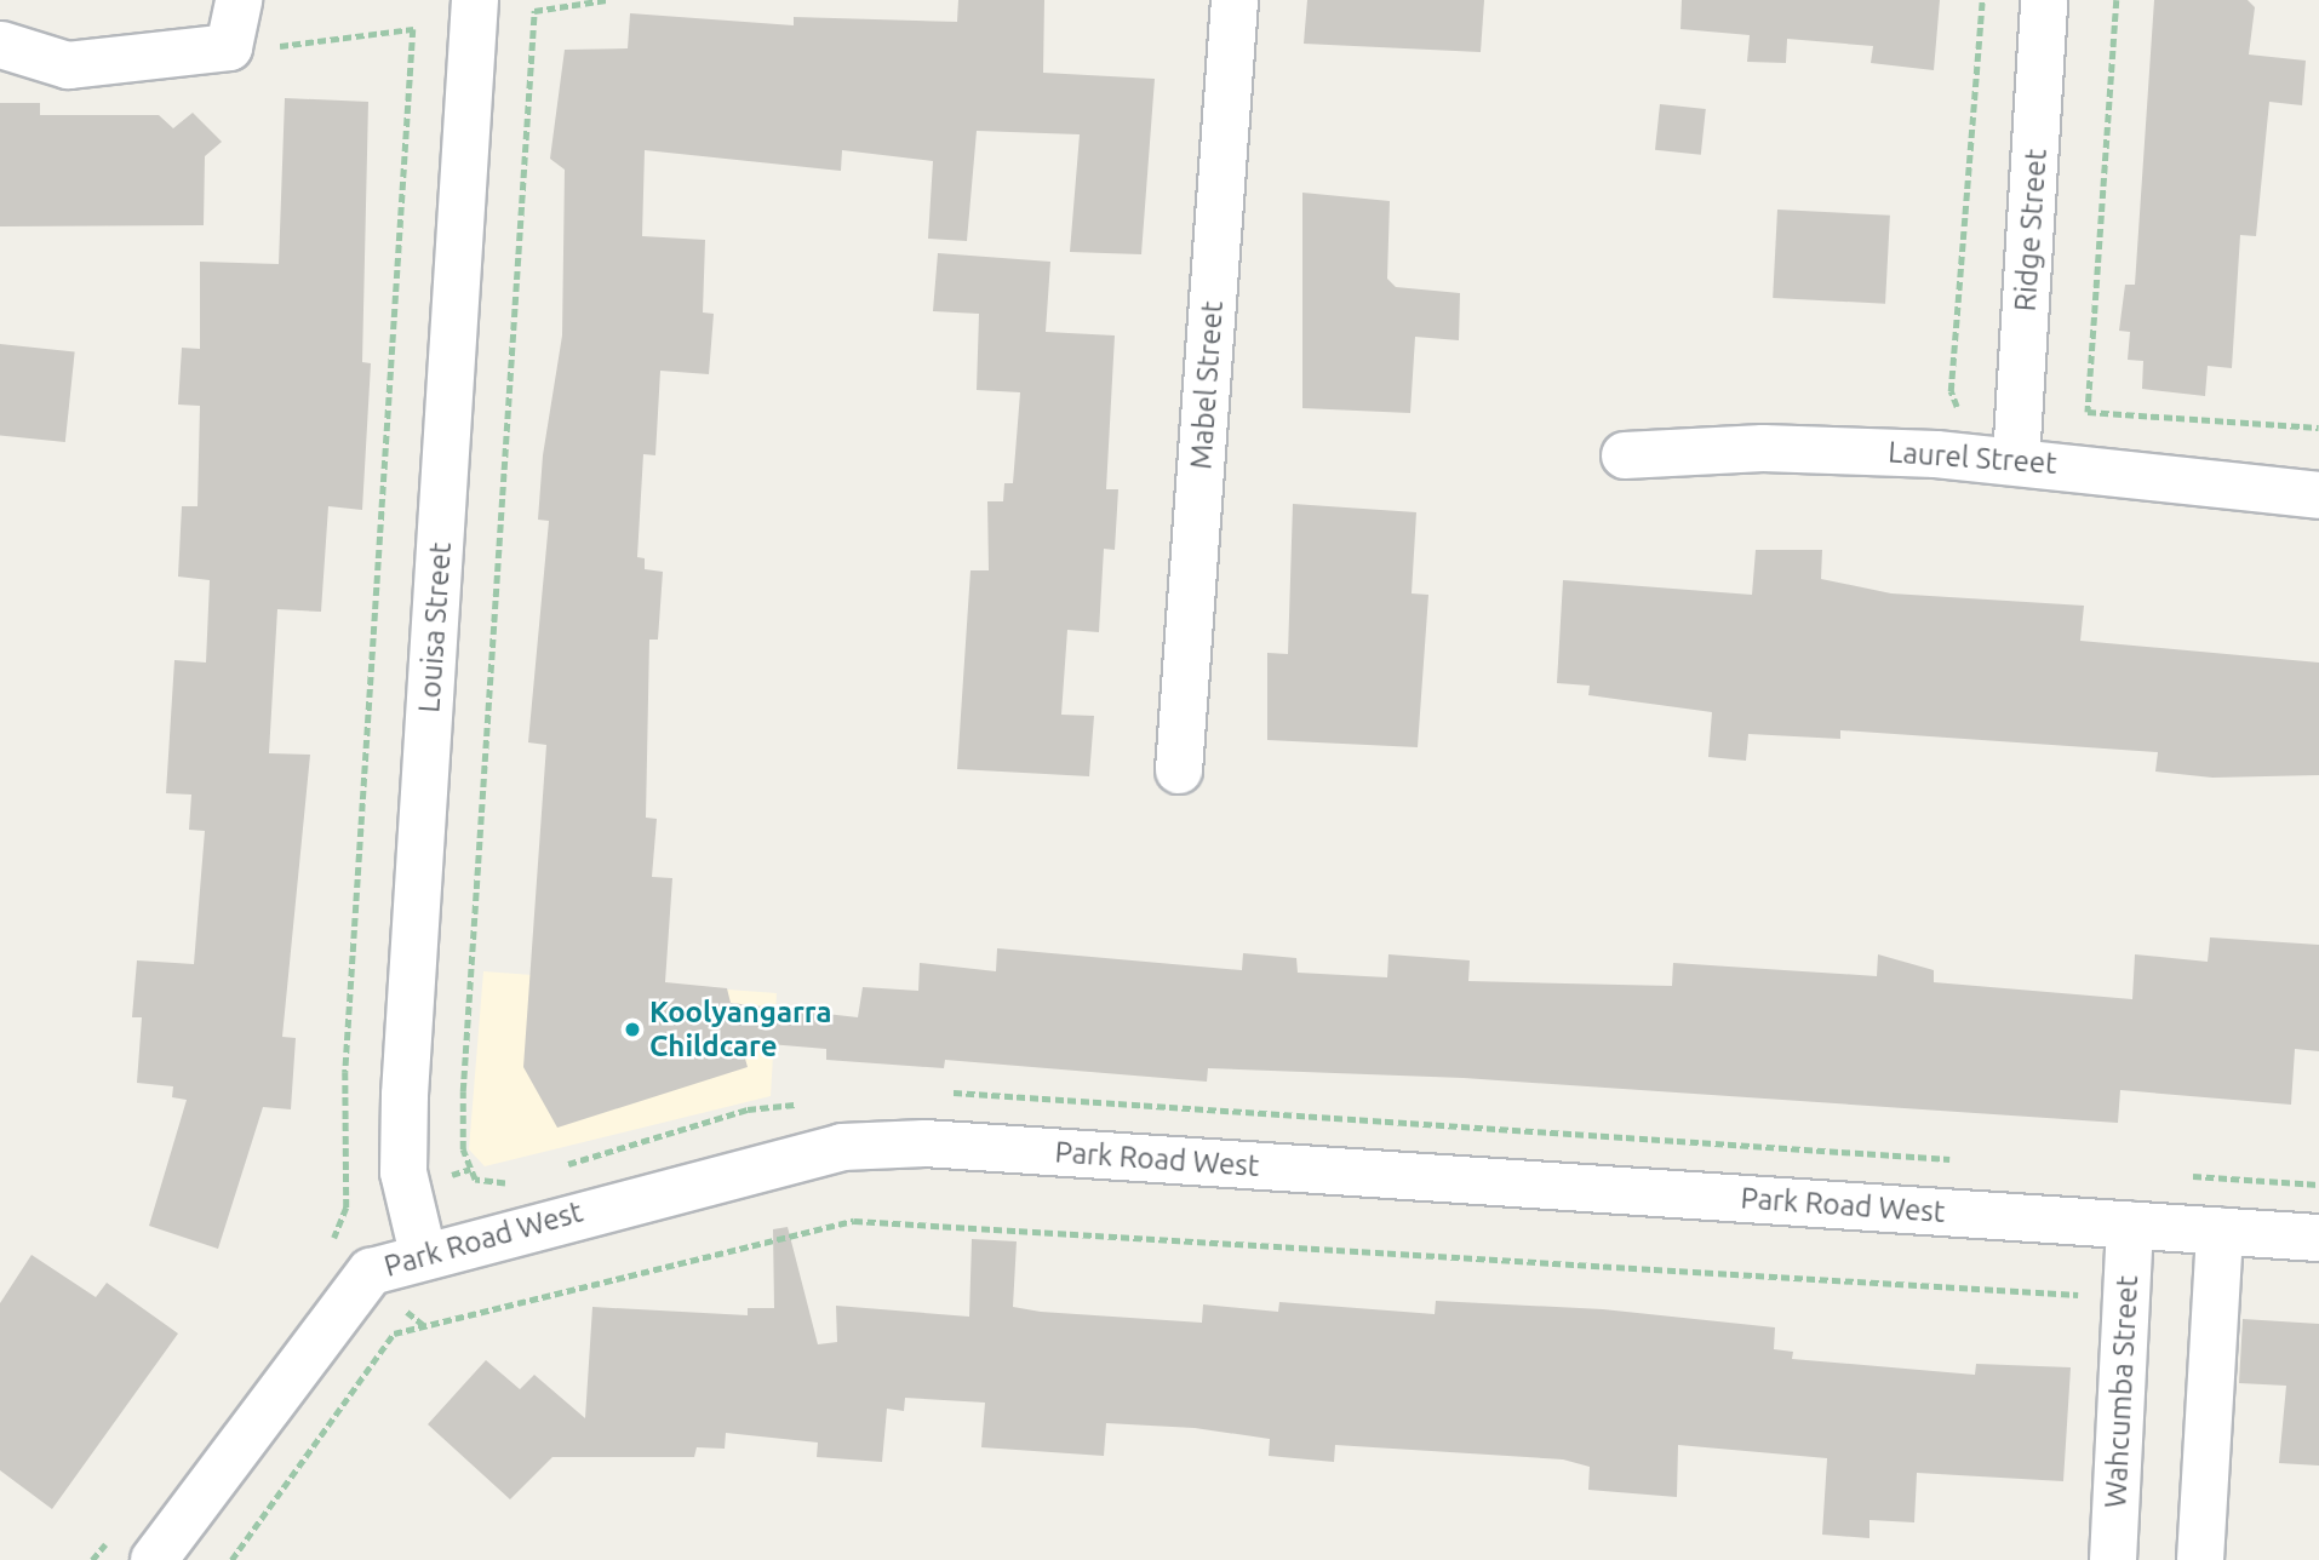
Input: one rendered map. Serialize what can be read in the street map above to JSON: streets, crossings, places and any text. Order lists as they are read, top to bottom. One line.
{"streets":{"street":["Ridge Street","Mabel Street","Laurel Street","Louisa Street","Park Road West","Wahcumba Street"]},"crossings":[["Ridge Street","Laurel Street"],["Louisa Street","Park Road West"],["Park Road West","Wahcumba Street"]],"places":["Koolyangarra Childcare"]}
